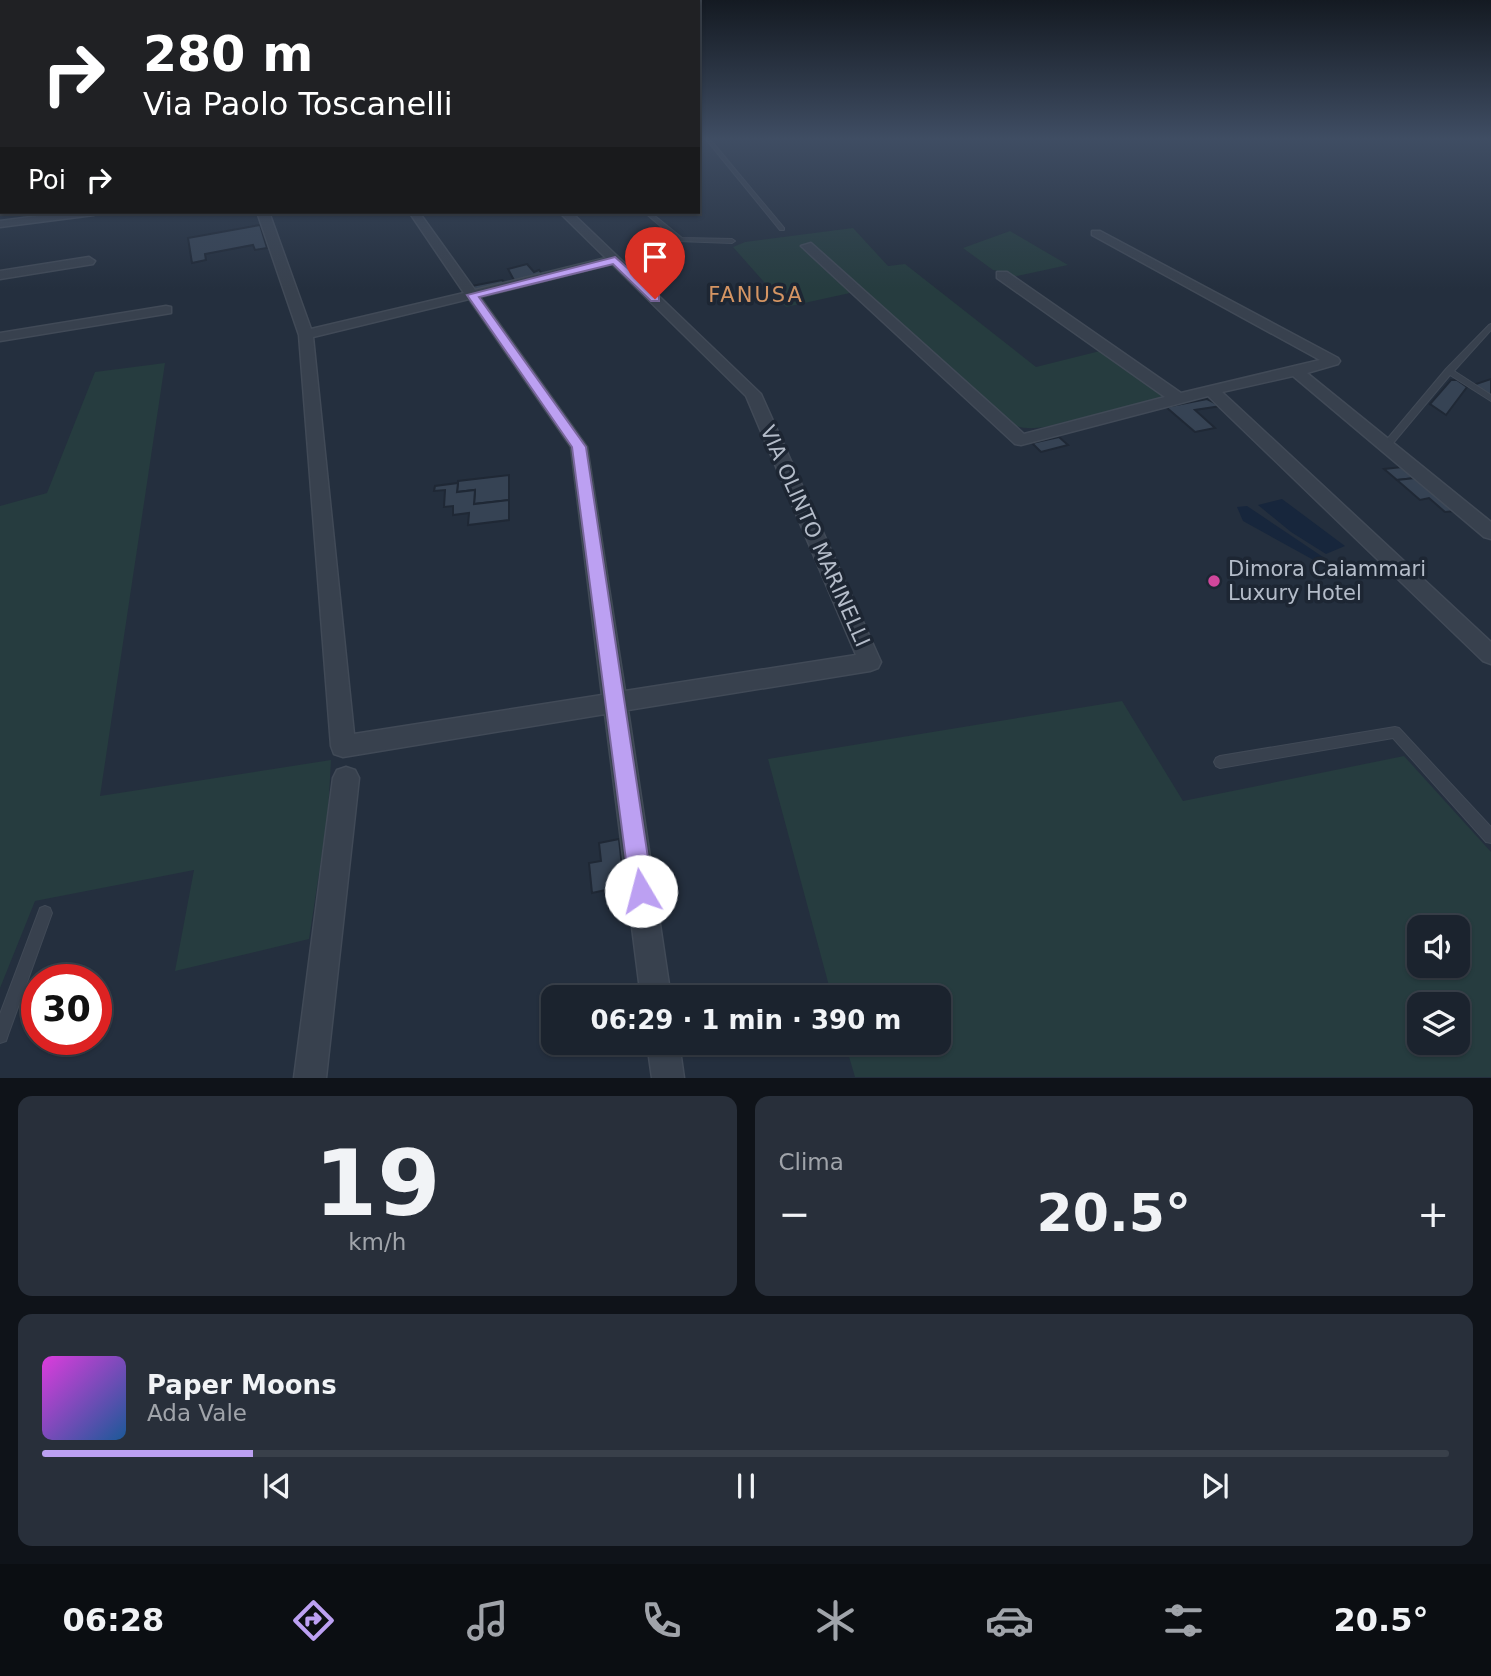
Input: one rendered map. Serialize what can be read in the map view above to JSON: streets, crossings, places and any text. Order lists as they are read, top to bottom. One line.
{"streets":{"street":["VIA OLINTO MARINELLI"]},"districts":["FANUSA"],"places":["Dimora Caiammari Luxury Hotel"],"page":{"turn":["280 m","Via Paolo Toscanelli"],"then":"Poi","limit":"30","trip":"06:29 · 1 min · 390 m","tile":[["19","km/h"],"Clima"],"heat":["−","20.5°","+"],"song":["Paper Moons","Ada Vale"],"tabs":["06:28","20.5°"]}}
